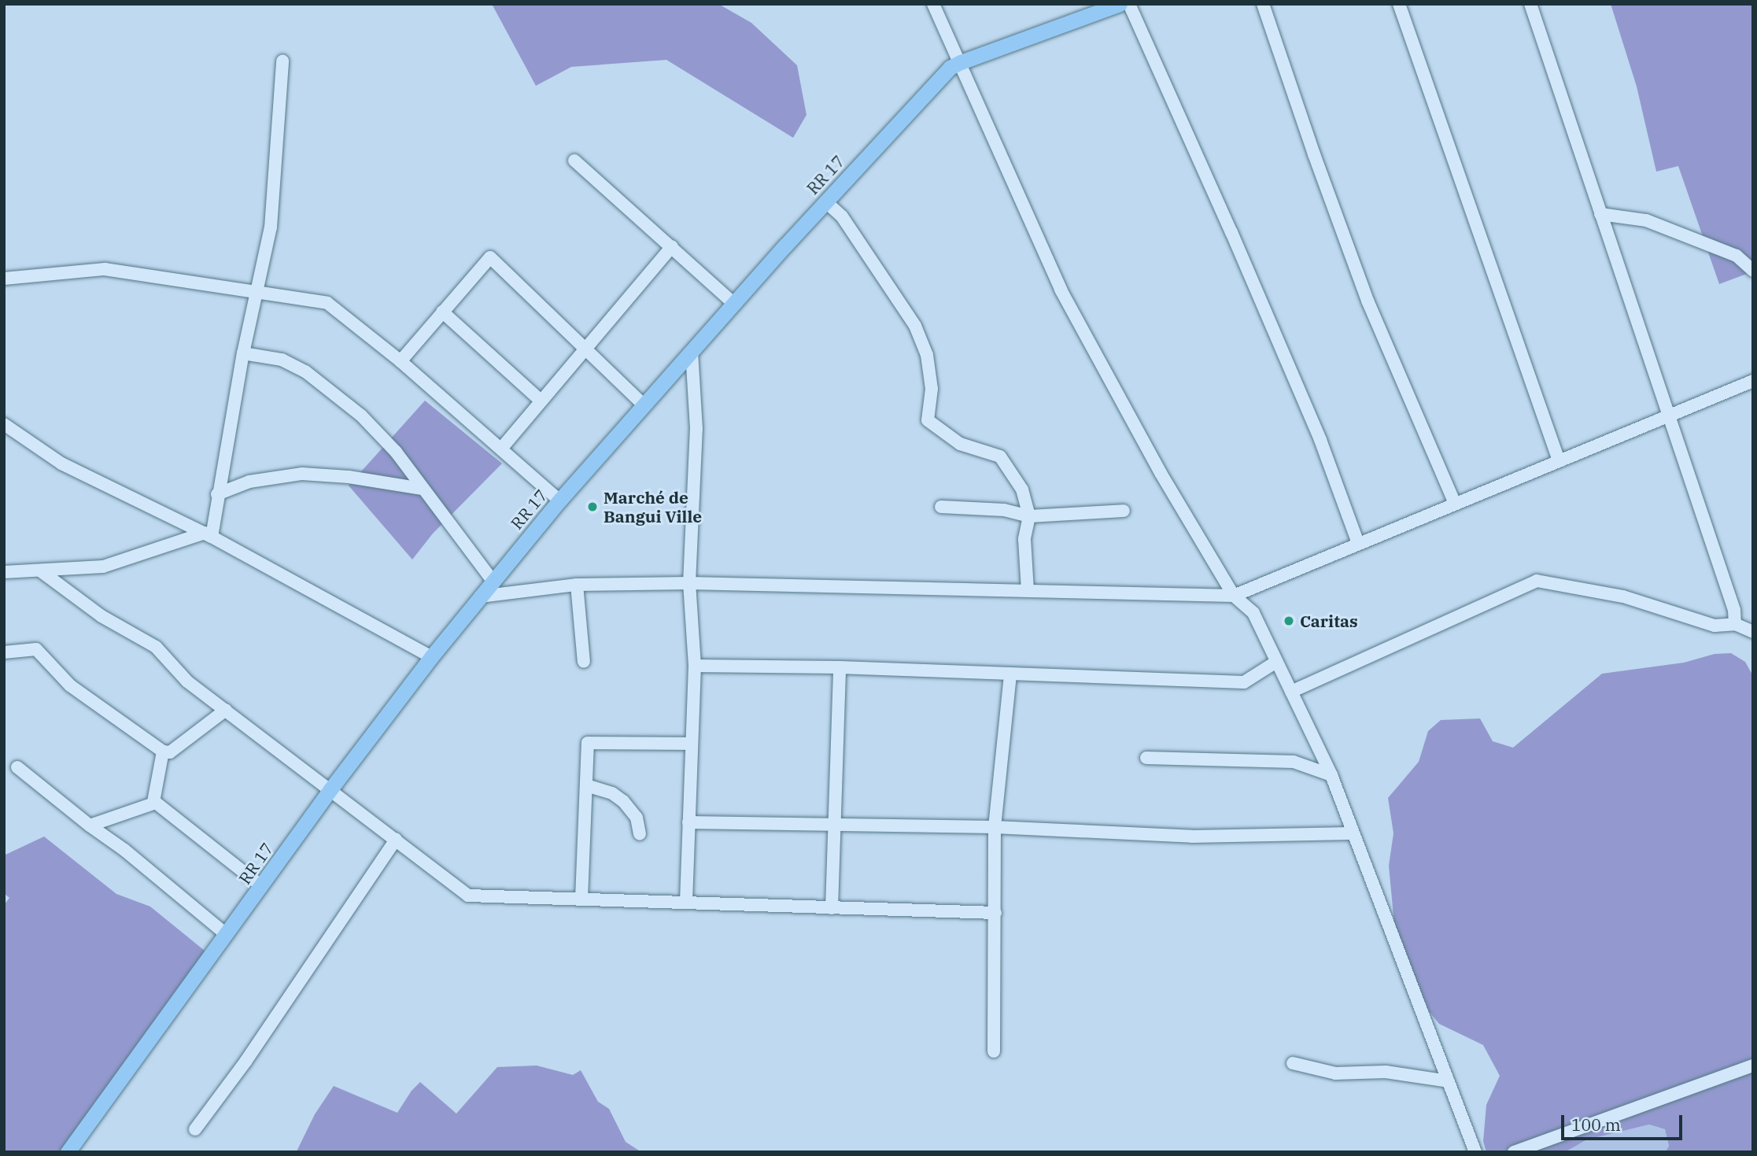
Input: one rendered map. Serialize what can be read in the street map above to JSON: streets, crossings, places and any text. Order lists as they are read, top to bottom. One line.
{"streets":{"main road":["RR 17"]},"places":["Marché de Bangui Ville","Caritas"],"scale_bar":"100 m"}
